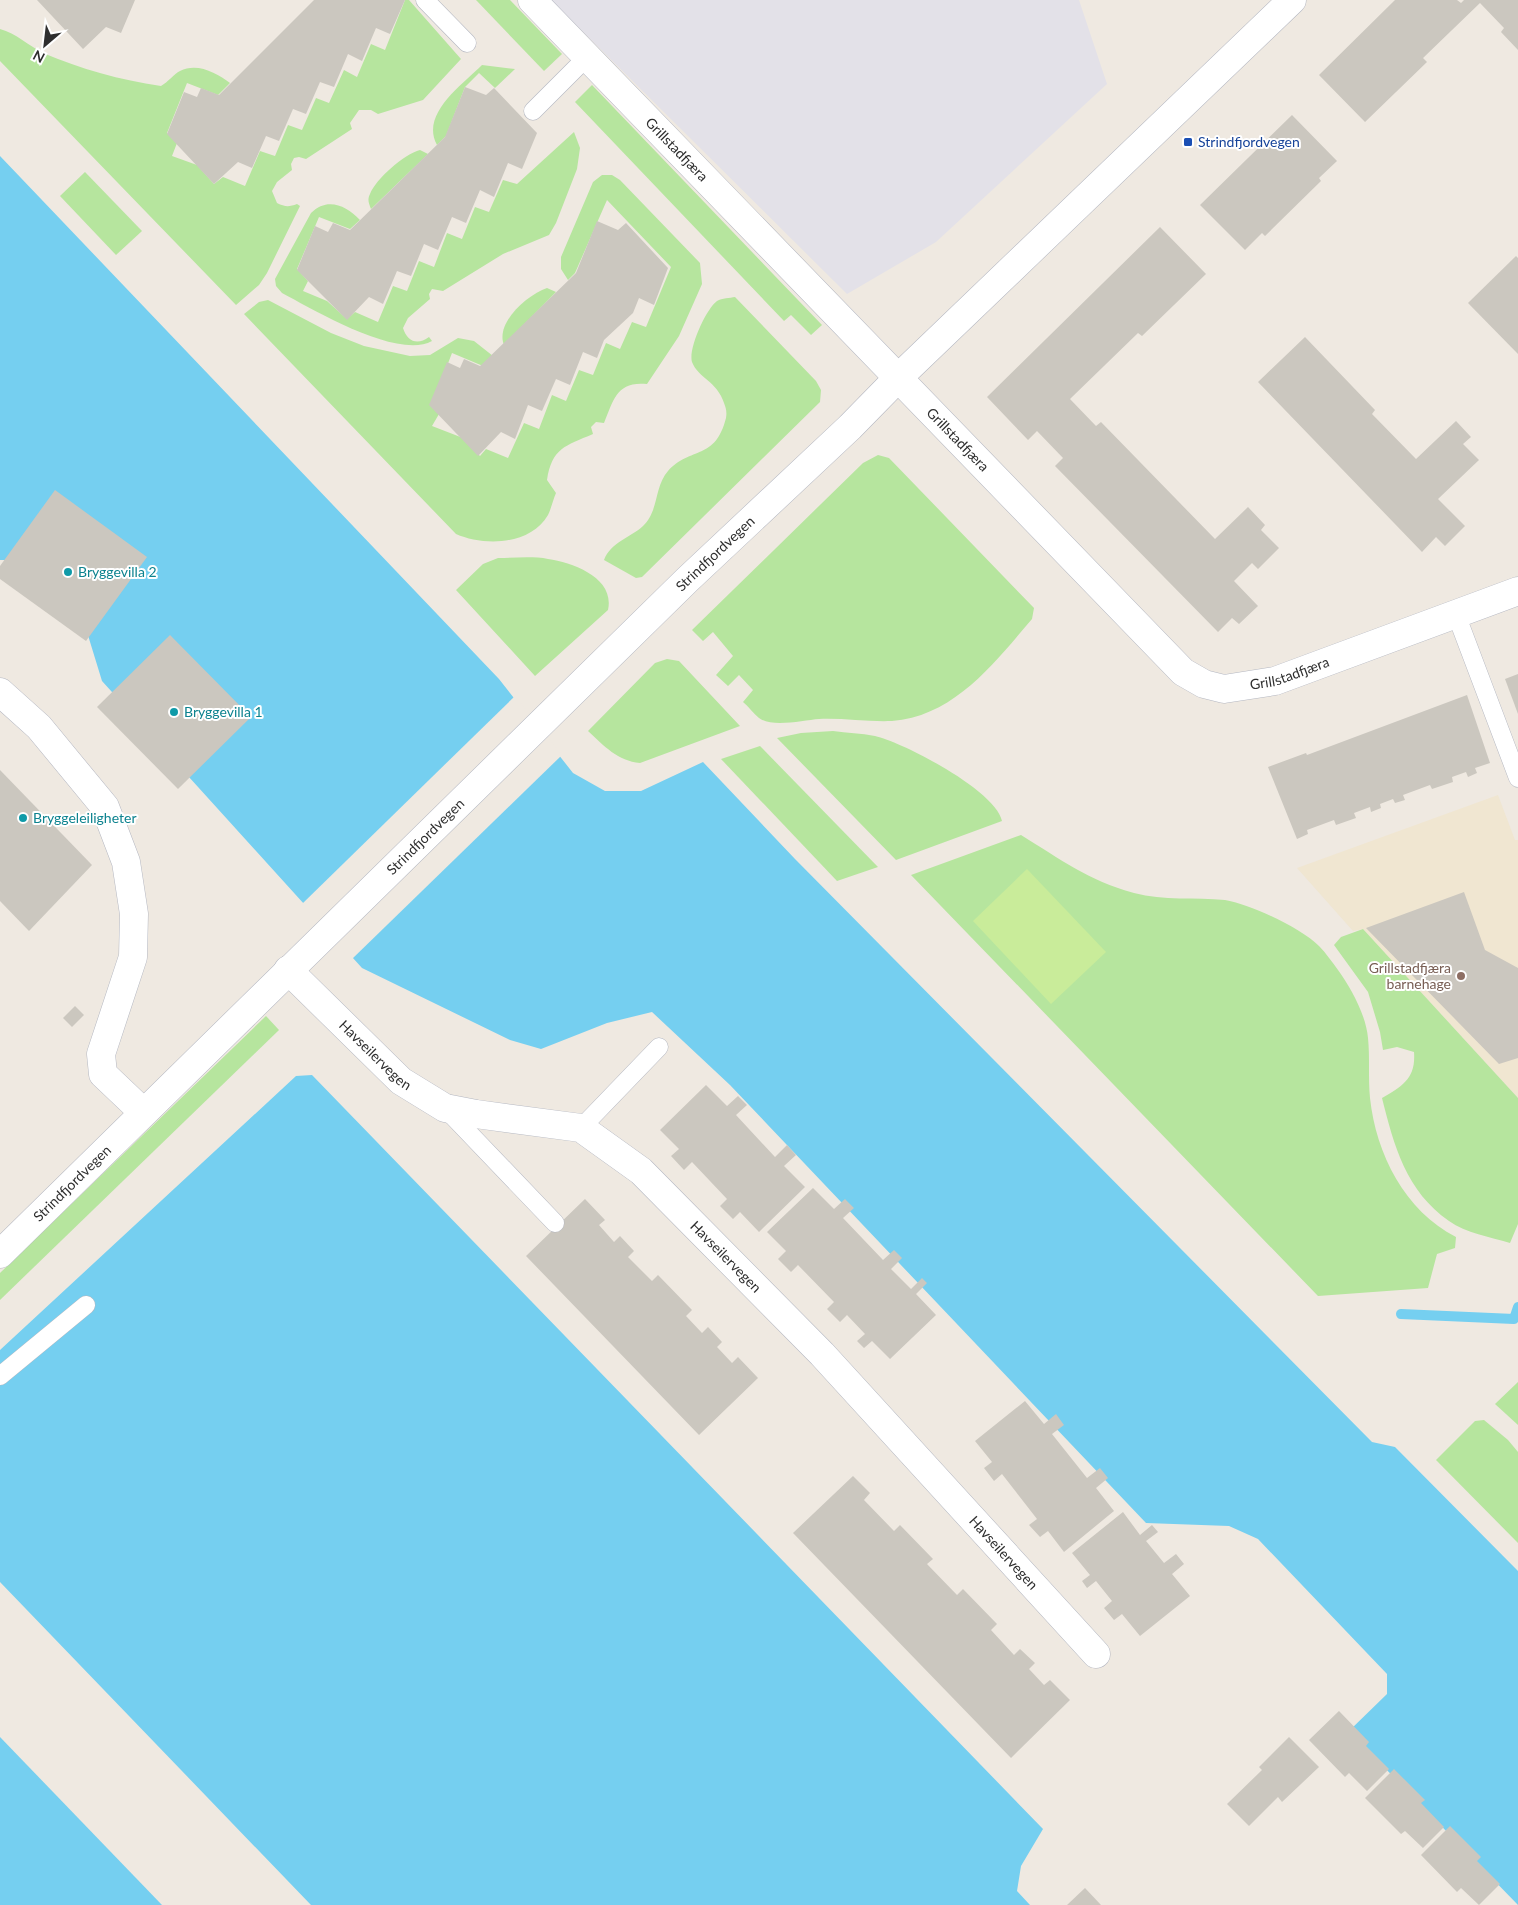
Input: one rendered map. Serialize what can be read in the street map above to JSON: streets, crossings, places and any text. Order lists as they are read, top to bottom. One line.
{"streets":{"street":["Grillstadfjæra","Strindfjordvegen","Havseilervegen"]},"crossings":[["Grillstadfjæra","Strindfjordvegen"],["Strindfjordvegen","Havseilervegen"]],"places":{"transit":["Strindfjordvegen"],"other":["Bryggevilla 2","Bryggevilla 1","Bryggeleiligheter","Grillstadfjæra barnehage"]},"north":"bottom left"}
